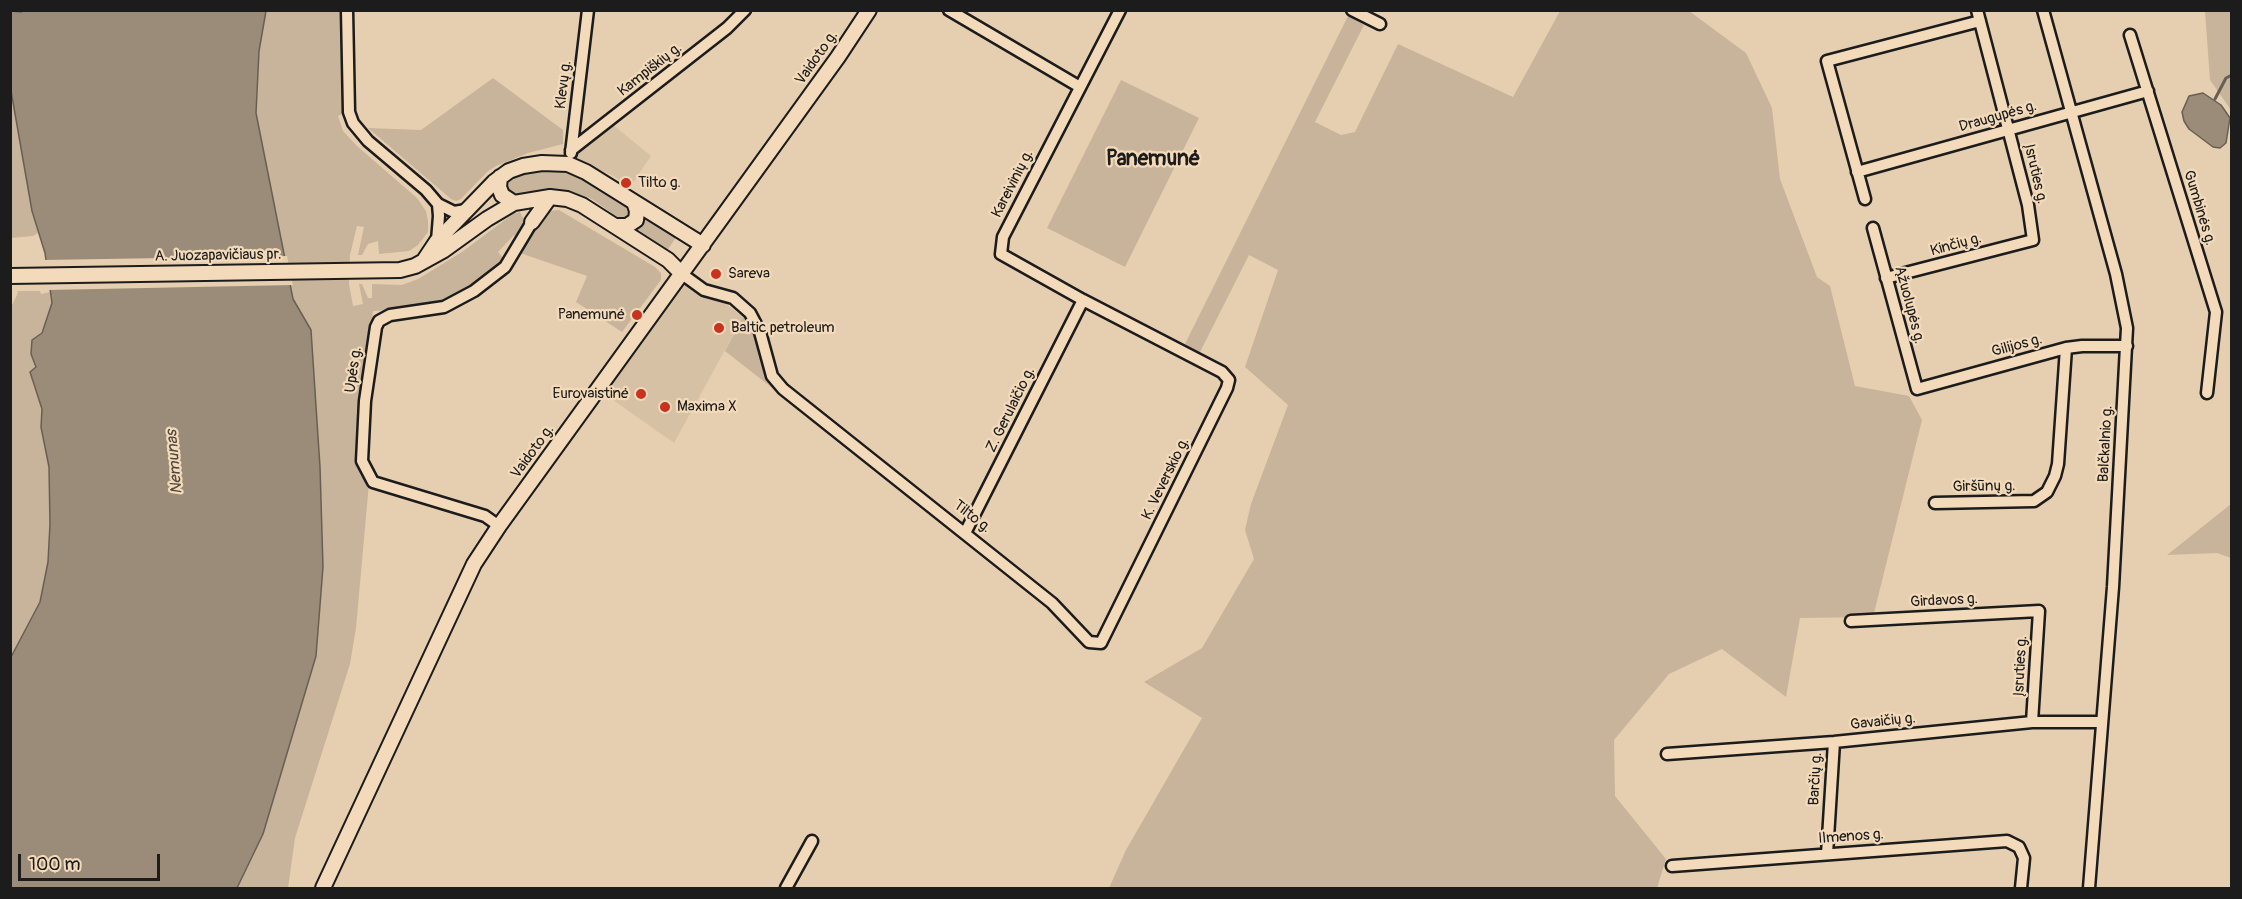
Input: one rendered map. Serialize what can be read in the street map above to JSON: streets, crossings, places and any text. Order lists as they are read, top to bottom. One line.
{"streets":{"main road":["Vaidoto g.","A. Juozapavičiaus pr.","Tilto g."],"street":["Kampiškių g.","Klevų g.","Draugupės g.","Įsruties g.","Kareivinių g.","Gumbinės g.","Kinčių g.","Ąžuolupės g.","Gilijos g.","Upės g.","Z. Gerulaičio g.","Balčkalnio g.","K. Veverskio g.","Giršūnų g.","Girdavos g.","Gavaičių g.","Barčių g.","Ilmenos g."]},"crossings":[["Vaidoto g.","Upės g."],["Vaidoto g.","Tilto g."],["Kampiškių g.","Klevų g."],["Draugupės g.","Įsruties g."],["Draugupės g.","Gumbinės g."],["Draugupės g.","Balčkalnio g."],["Įsruties g.","Kinčių g."],["Įsruties g.","Girdavos g."],["Įsruties g.","Gavaičių g."],["Kareivinių g.","Z. Gerulaičio g."],["Kareivinių g.","K. Veverskio g."],["Kinčių g.","Ąžuolupės g."],["A. Juozapavičiaus pr.","Tilto g."],["Ąžuolupės g.","Gilijos g."],["Gilijos g.","Balčkalnio g."],["Gilijos g.","Giršūnų g."],["Z. Gerulaičio g.","Tilto g."],["Balčkalnio g.","Gavaičių g."],["K. Veverskio g.","Tilto g."],["Gavaičių g.","Barčių g."],["Barčių g.","Ilmenos g."]],"districts":["Panemunė"],"water":["Nemunas"],"places":["Tilto g.","Sareva","Panemunė","Baltic petroleum","Eurovaistinė","Maxima X"],"scale_bar":"100 m"}
